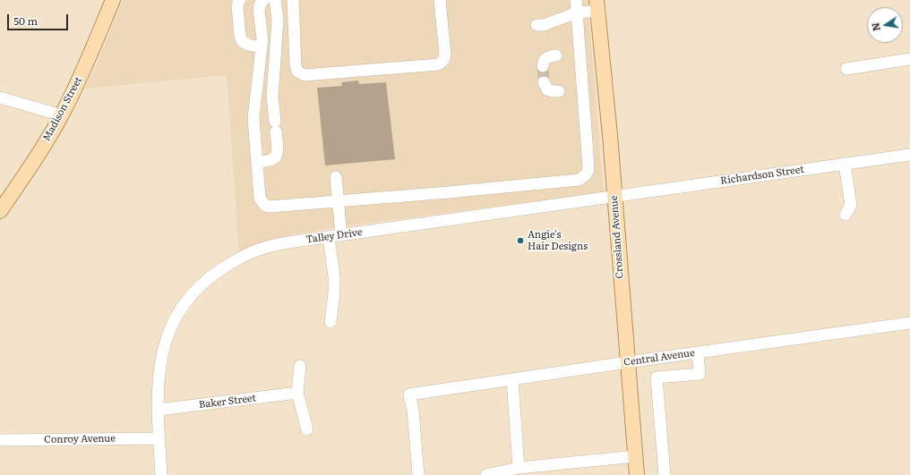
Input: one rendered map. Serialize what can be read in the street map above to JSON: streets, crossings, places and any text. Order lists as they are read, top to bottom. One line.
{"streets":{"main road":["Madison Street","Crossland Avenue"],"street":["Richardson Street","Talley Drive","Central Avenue","Baker Street","Conroy Avenue"]},"crossings":[["Richardson Street","Talley Drive"],["Richardson Street","Crossland Avenue"],["Talley Drive","Crossland Avenue"],["Talley Drive","Baker Street"],["Talley Drive","Conroy Avenue"],["Crossland Avenue","Central Avenue"]],"places":["Angie's Hair Designs"],"scale_bar":"50 m","north":"left"}
